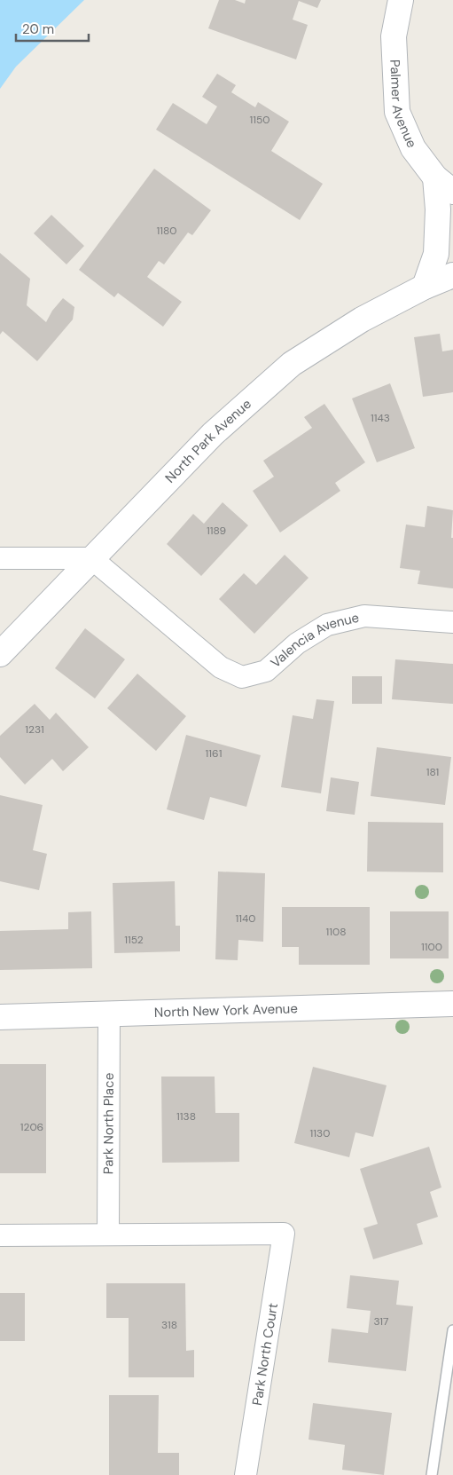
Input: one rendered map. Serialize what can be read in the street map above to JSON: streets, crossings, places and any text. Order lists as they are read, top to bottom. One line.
{"streets":{"street":["Palmer Avenue","North Park Avenue","Valencia Avenue","North New York Avenue","Park North Place","Park North Court"]},"crossings":[["North Park Avenue","Valencia Avenue"],["North New York Avenue","Park North Place"],["Park North Place","Park North Court"]],"house_numbers":["1150","1180","1143","1189","1231","1161","181","1140","1108","1152","1100","1138","1206","1130","317","318"],"scale_bar":"20 m"}
